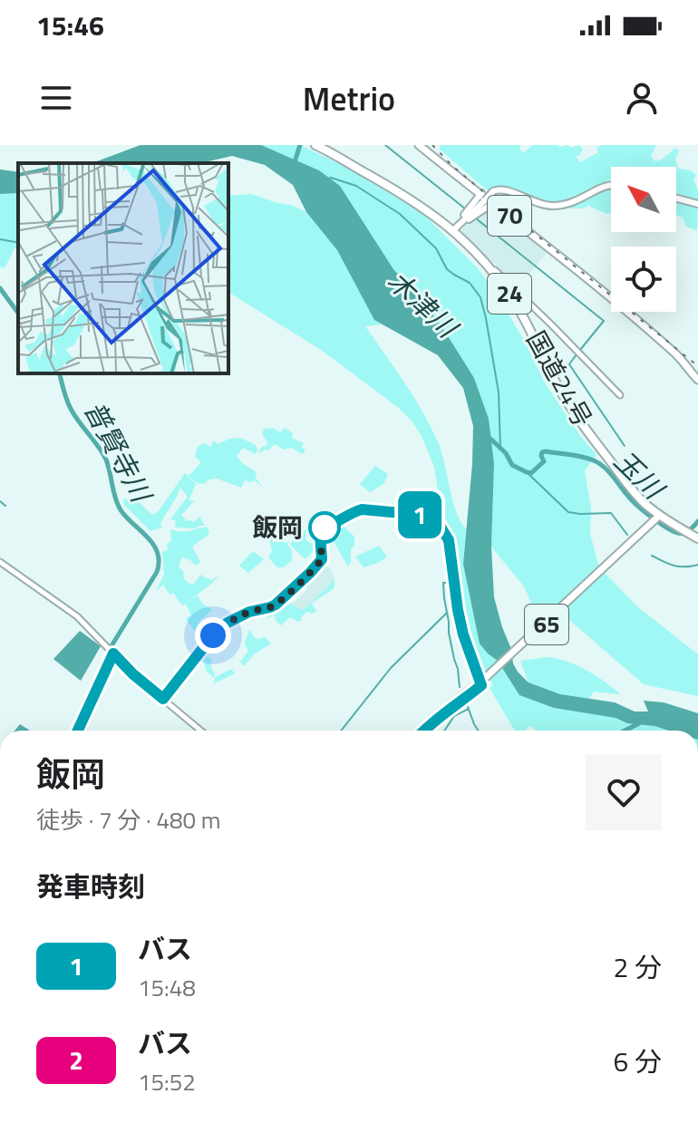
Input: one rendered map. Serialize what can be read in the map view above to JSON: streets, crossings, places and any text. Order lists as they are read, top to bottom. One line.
{"streets":{"highway":["24","国道24号"],"main road":["70","65"]},"crossings":[["国道24号","65"]],"water":["木津川","普賢寺川","玉川"],"places":["飯岡"],"lines":["bus line 1"],"north":"top left","page":{"status":"15:46","header":"Metrio","on_map":"1","heading":[["飯岡","徒歩 · 7 分 · 480 m"],"発車時刻"],"list":[{"mark":"1","name":"バス","note":"15:48","value":"2 分"},{"mark":"2","name":"バス","note":"15:52","value":"6 分"}]}}
